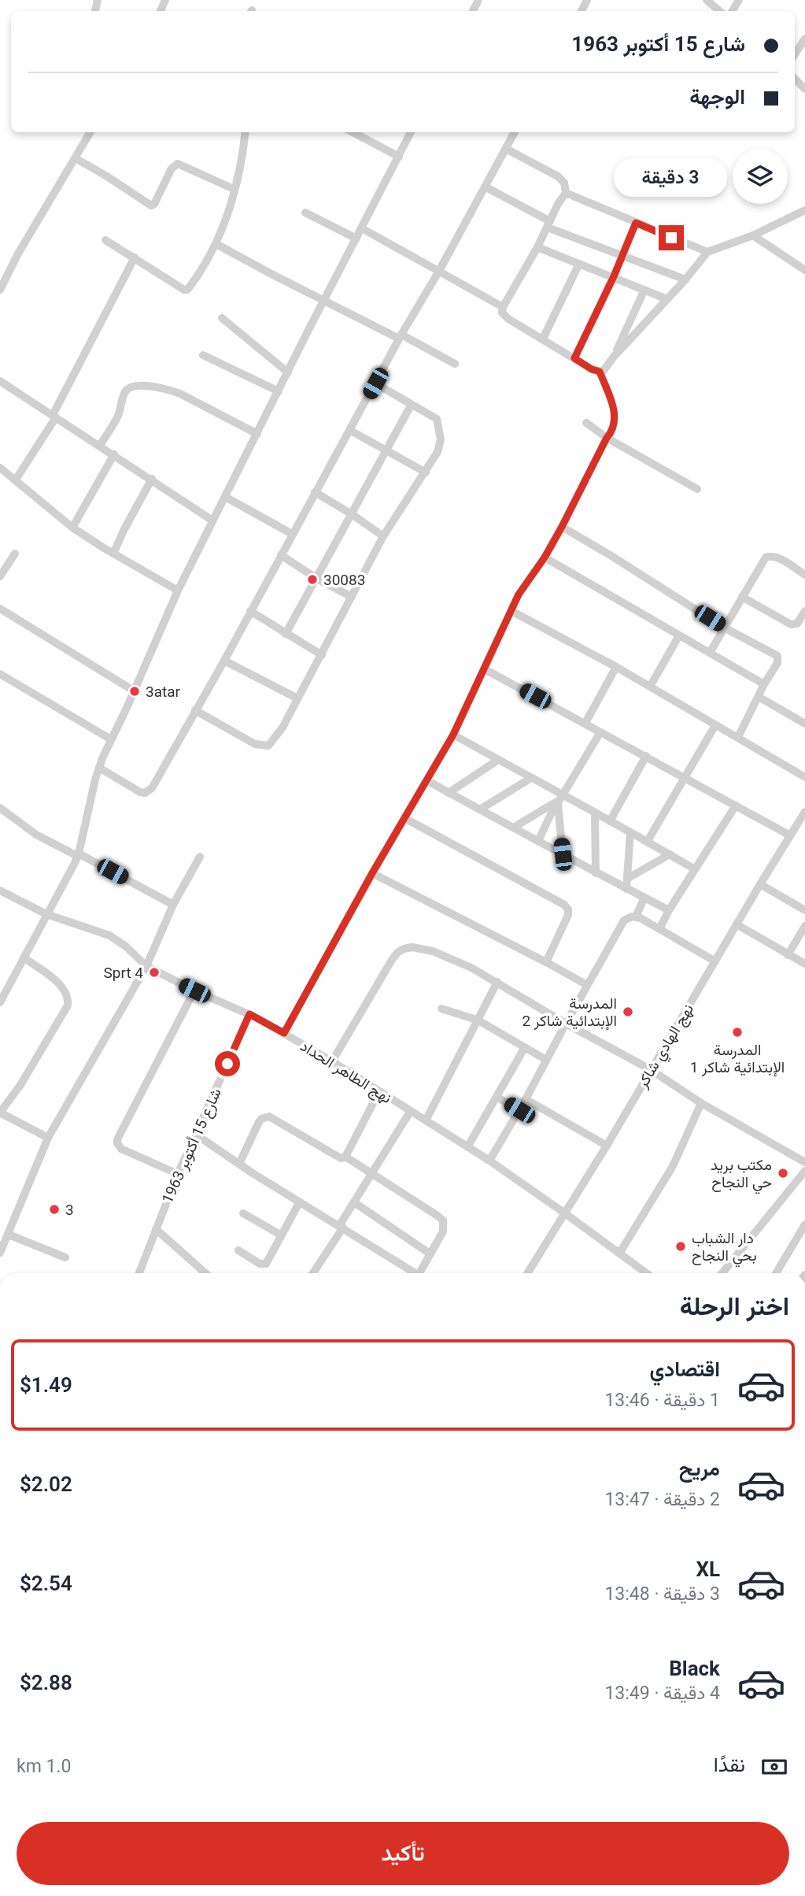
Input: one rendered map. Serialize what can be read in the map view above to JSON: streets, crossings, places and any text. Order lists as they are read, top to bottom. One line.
{"streets":{"street":["نهج الهادي شاكر","نهج الطاهر الحداد","شارع 15 أكتوبر 1963"]},"crossings":[["نهج الهادي شاكر","نهج الطاهر الحداد"],["نهج الطاهر الحداد","شارع 15 أكتوبر 1963"]],"places":["30083","3atar","Sprt 4","المدرسة الإبتدائية شاكر 2","المدرسة الإبتدائية شاكر 1","مكتب بريد حي النجاح","3","دار الشباب بحي النجاح"],"page":{"banner":["شارع 15 أكتوبر 1963","الوجهة"],"bubble":"3 دقيقة","heading":"اختر الرحلة","list":[{"name":"اقتصادي","note":"1 دقيقة · 13:46","value":"$1.49"},{"name":"مريح","note":"2 دقيقة · 13:47","value":"$2.02"},{"name":"XL","note":"3 دقيقة · 13:48","value":"$2.54"},{"name":"Black","note":"4 دقيقة · 13:49","value":"$2.88"}],"pay":["نقدًا","1.0 km"],"buttons":"تأكيد"}}
